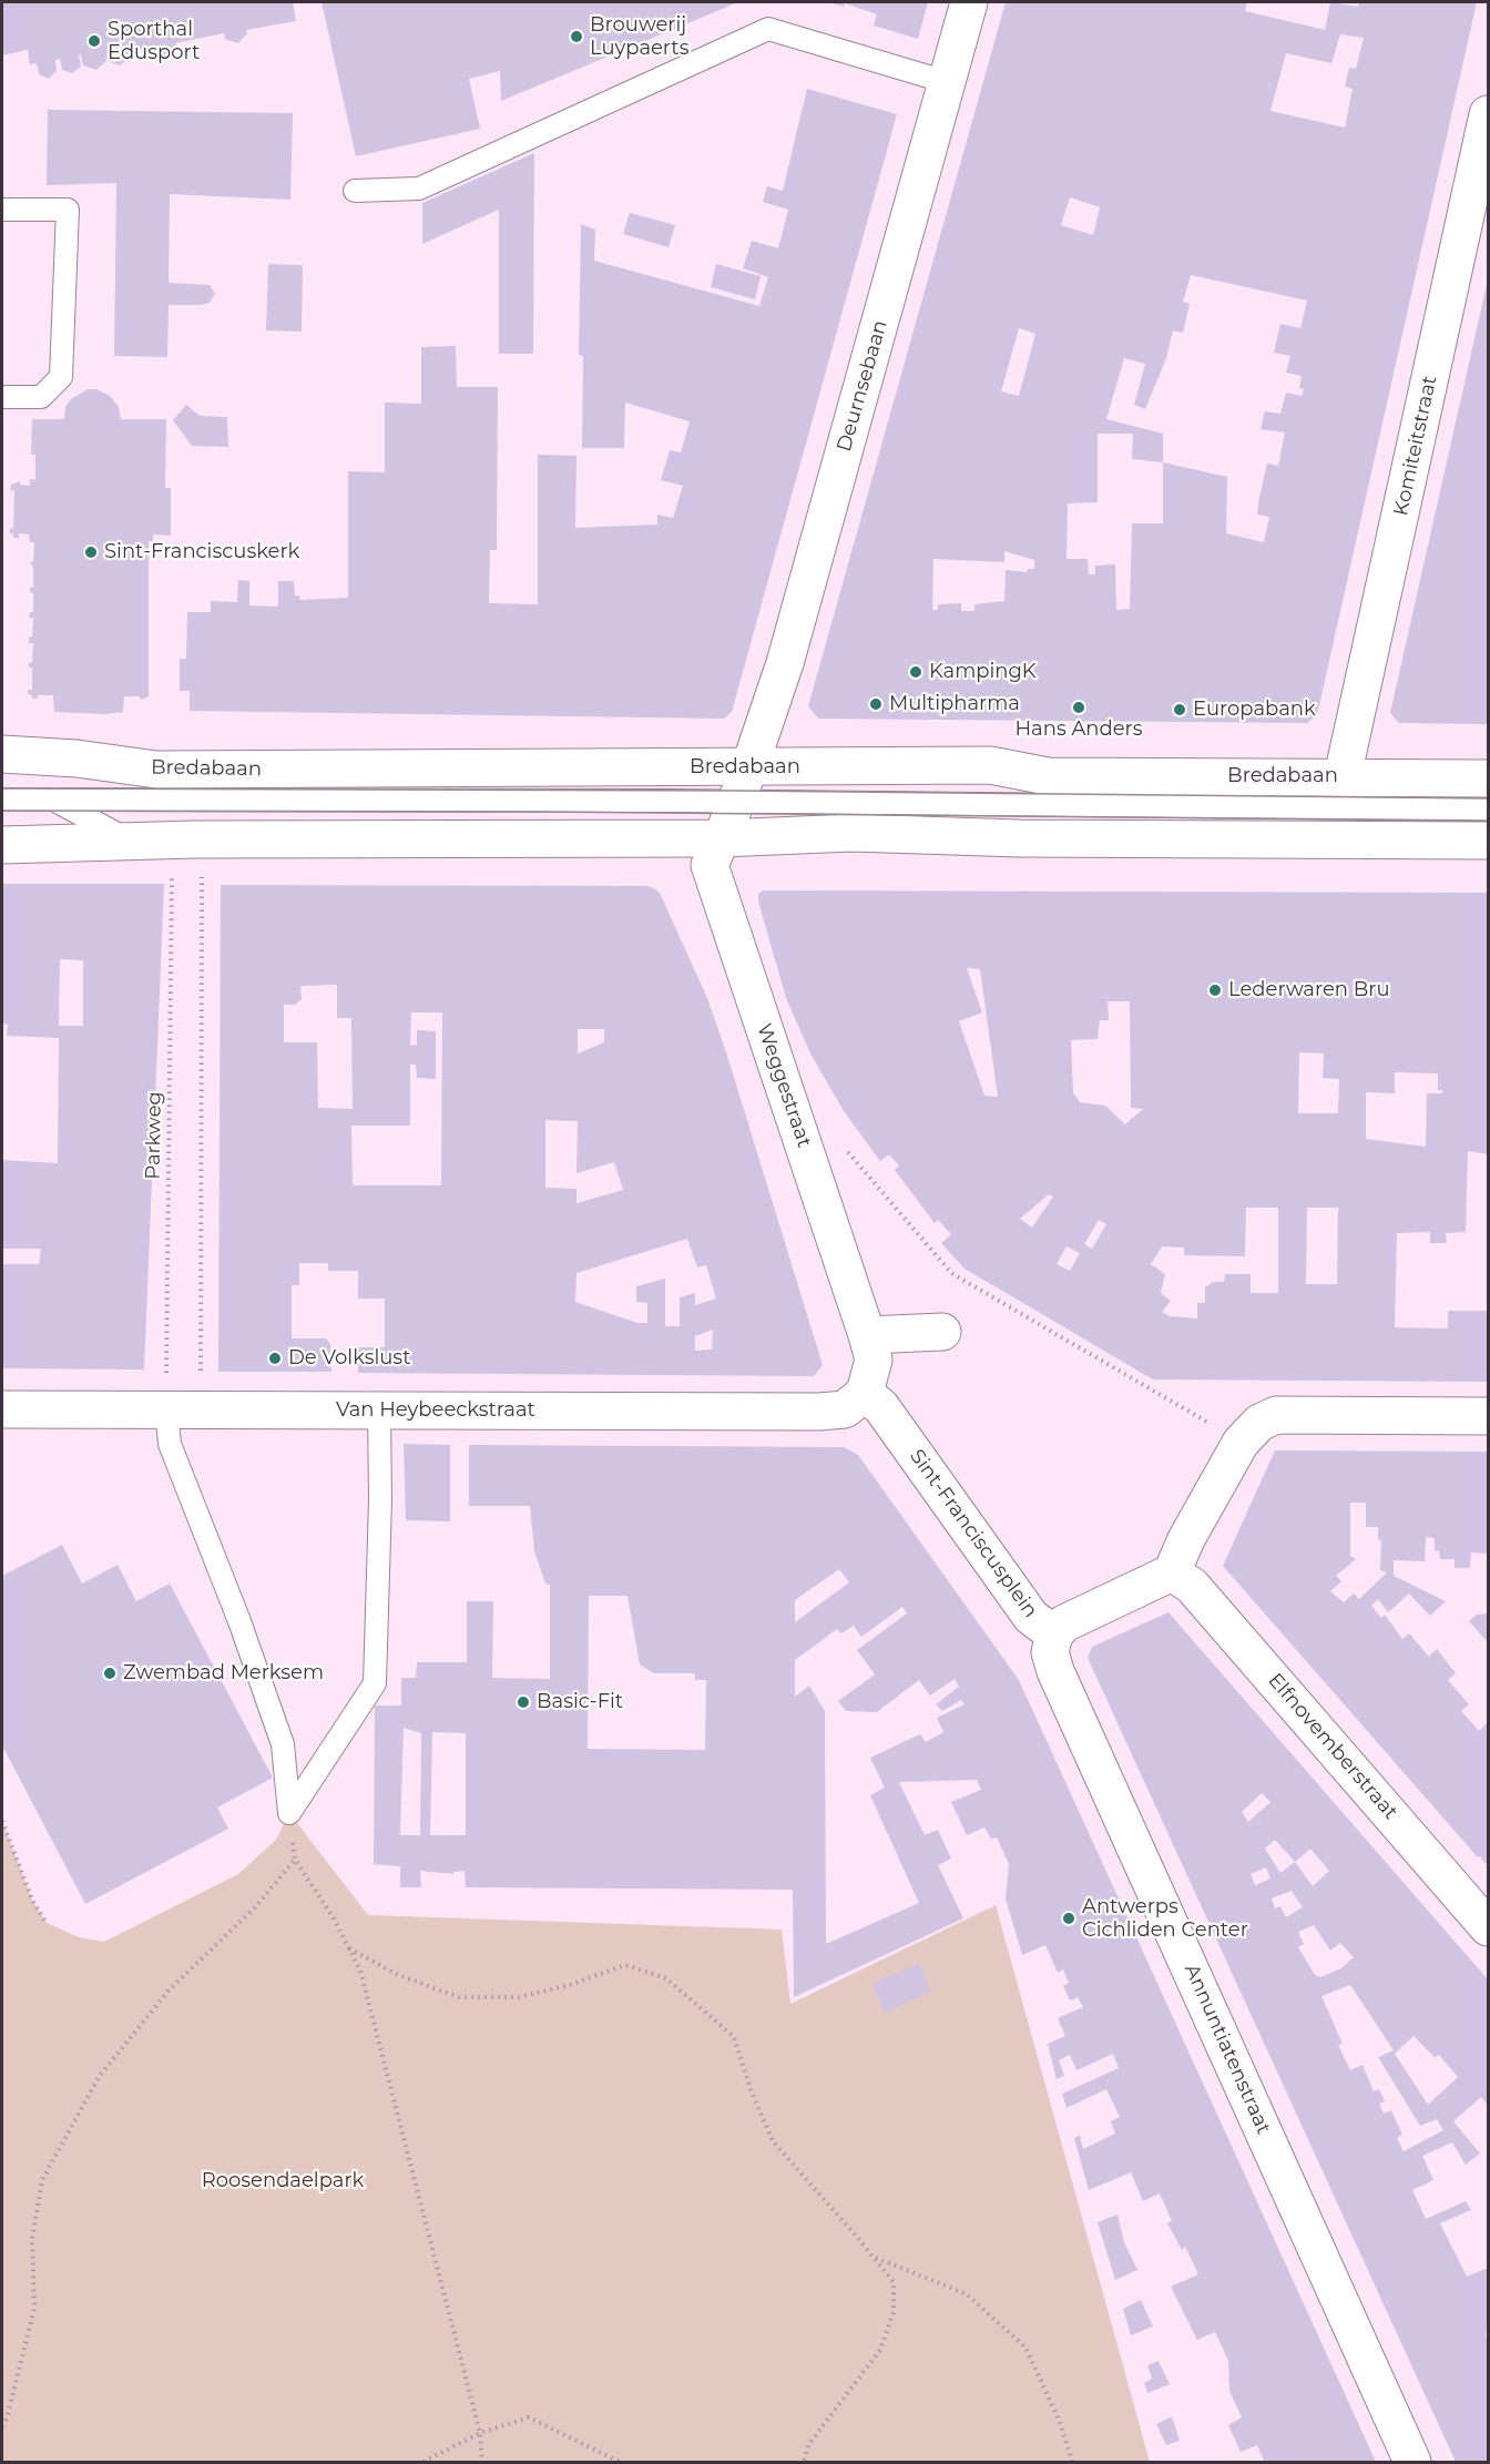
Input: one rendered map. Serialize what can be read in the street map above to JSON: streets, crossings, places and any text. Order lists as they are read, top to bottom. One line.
{"streets":{"street":["Deurnsebaan","Komiteitstraat","Bredabaan","Weggestraat","Van Heybeeckstraat","Sint-Franciscusplein","Elfnovemberstraat","Annuntiatenstraat"],"path":["Parkweg"]},"crossings":[["Deurnsebaan","Bredabaan"],["Deurnsebaan","Weggestraat"],["Komiteitstraat","Bredabaan"],["Bredabaan","Weggestraat"],["Parkweg","Van Heybeeckstraat"],["Van Heybeeckstraat","Sint-Franciscusplein"],["Sint-Franciscusplein","Elfnovemberstraat"],["Sint-Franciscusplein","Annuntiatenstraat"]],"parks":["Roosendaelpark"],"places":["Brouwerij Luypaerts","Sporthal Edusport","Sint-Franciscuskerk","KampingK","Multipharma","Hans Anders","Europabank","Lederwaren Bru","De Volkslust","Zwembad Merksem","Basic-Fit","Antwerps Cichliden Center"]}
